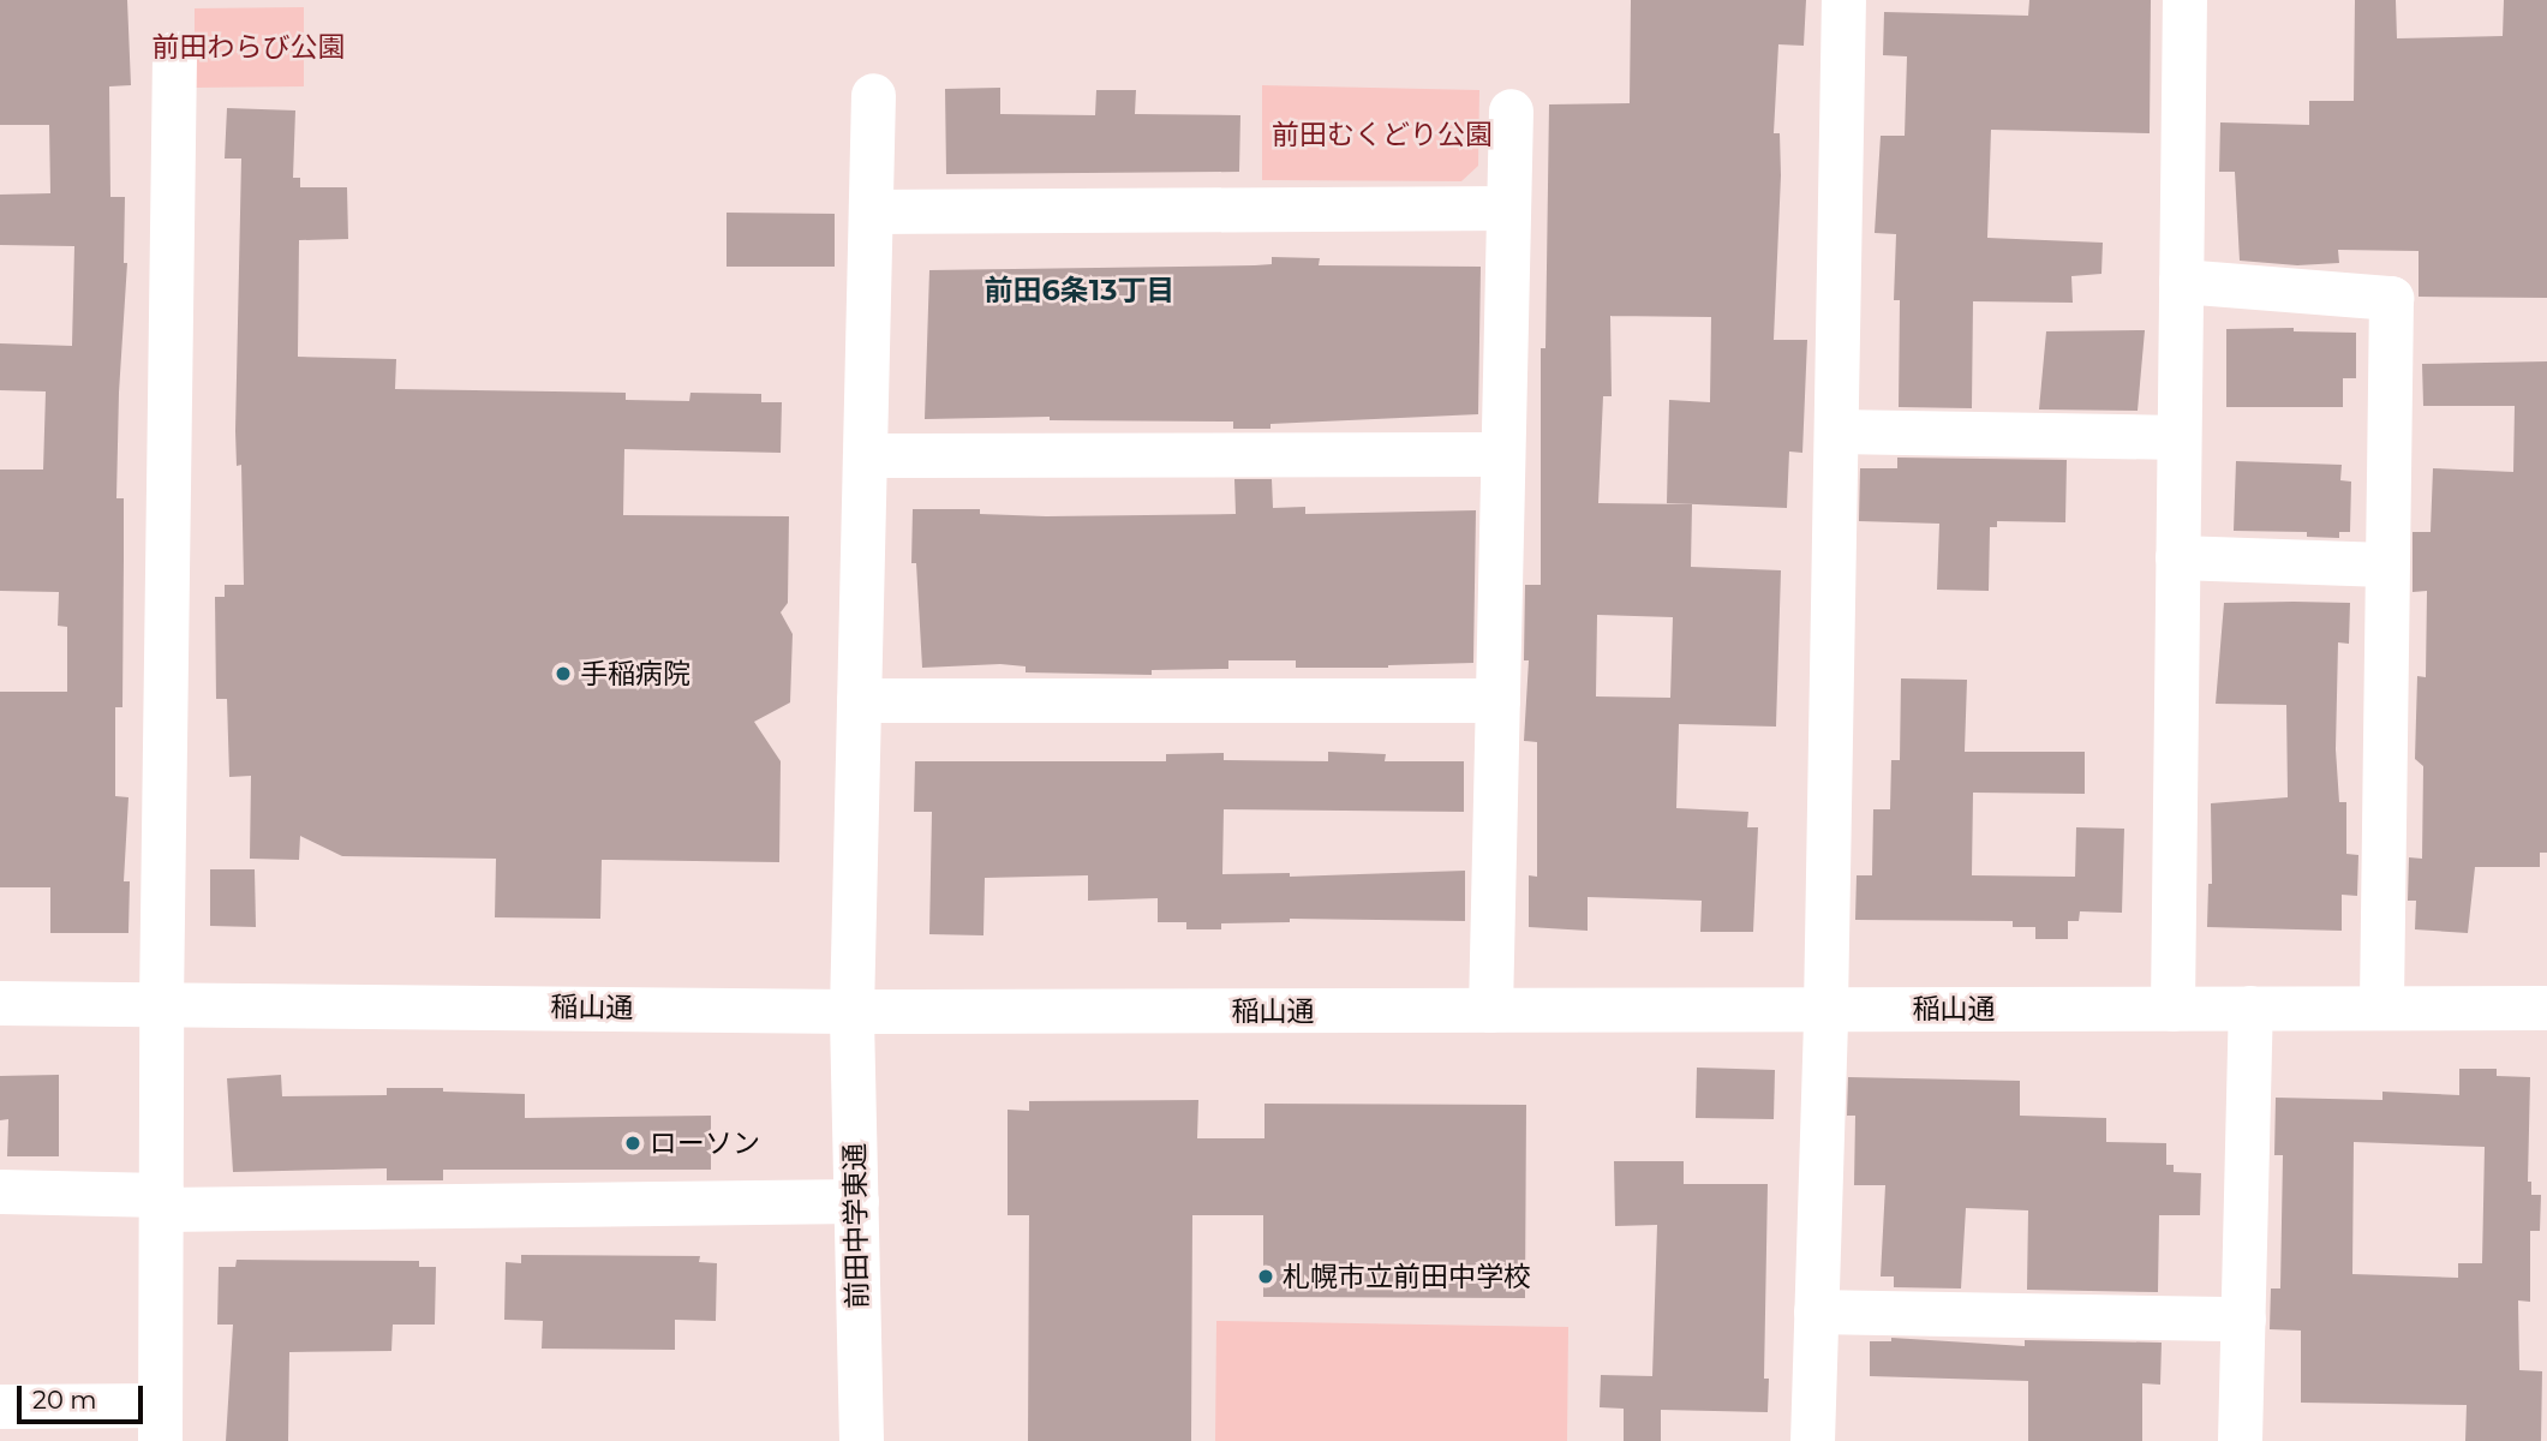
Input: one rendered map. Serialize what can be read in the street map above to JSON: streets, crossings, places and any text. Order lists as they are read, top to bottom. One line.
{"streets":{"street":["稲山通","前田中学東通"]},"crossings":[["稲山通","前田中学東通"]],"districts":["前田6条13丁目"],"parks":["前田わらび公園","前田むくどり公園"],"places":["手稲病院","ローソン","札幌市立前田中学校"],"scale_bar":"20 m"}
